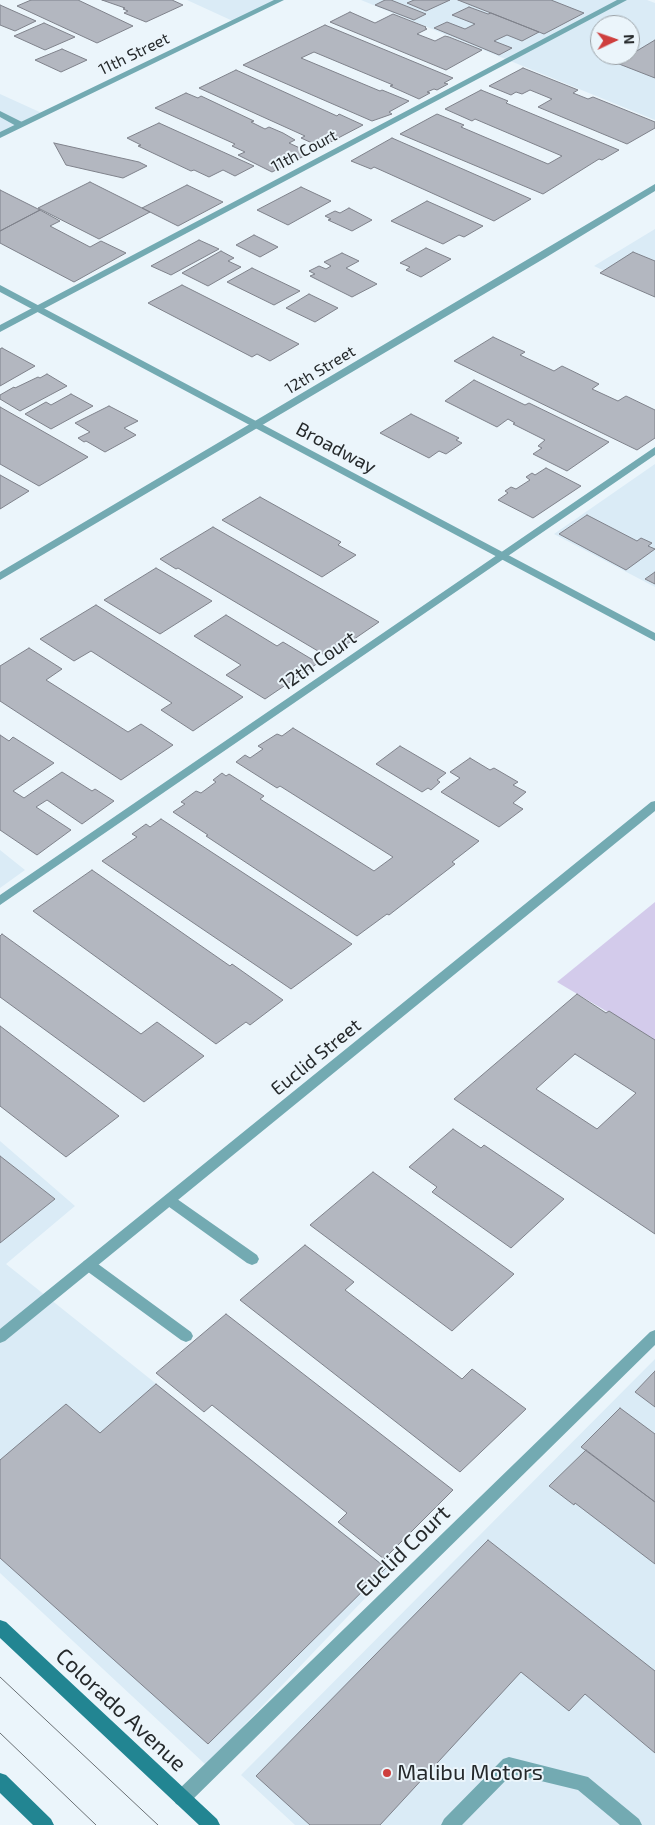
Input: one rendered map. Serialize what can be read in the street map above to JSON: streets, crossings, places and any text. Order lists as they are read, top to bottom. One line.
{"streets":{"main road":["Colorado Avenue"],"street":["11th Street","11th Court","12th Street","Broadway","12th Court","Euclid Street","Euclid Court"]},"crossings":[["11th Court","Broadway"],["12th Street","Broadway"],["Broadway","12th Court"],["Euclid Court","Colorado Avenue"]],"places":["Malibu Motors"],"north":"right"}
